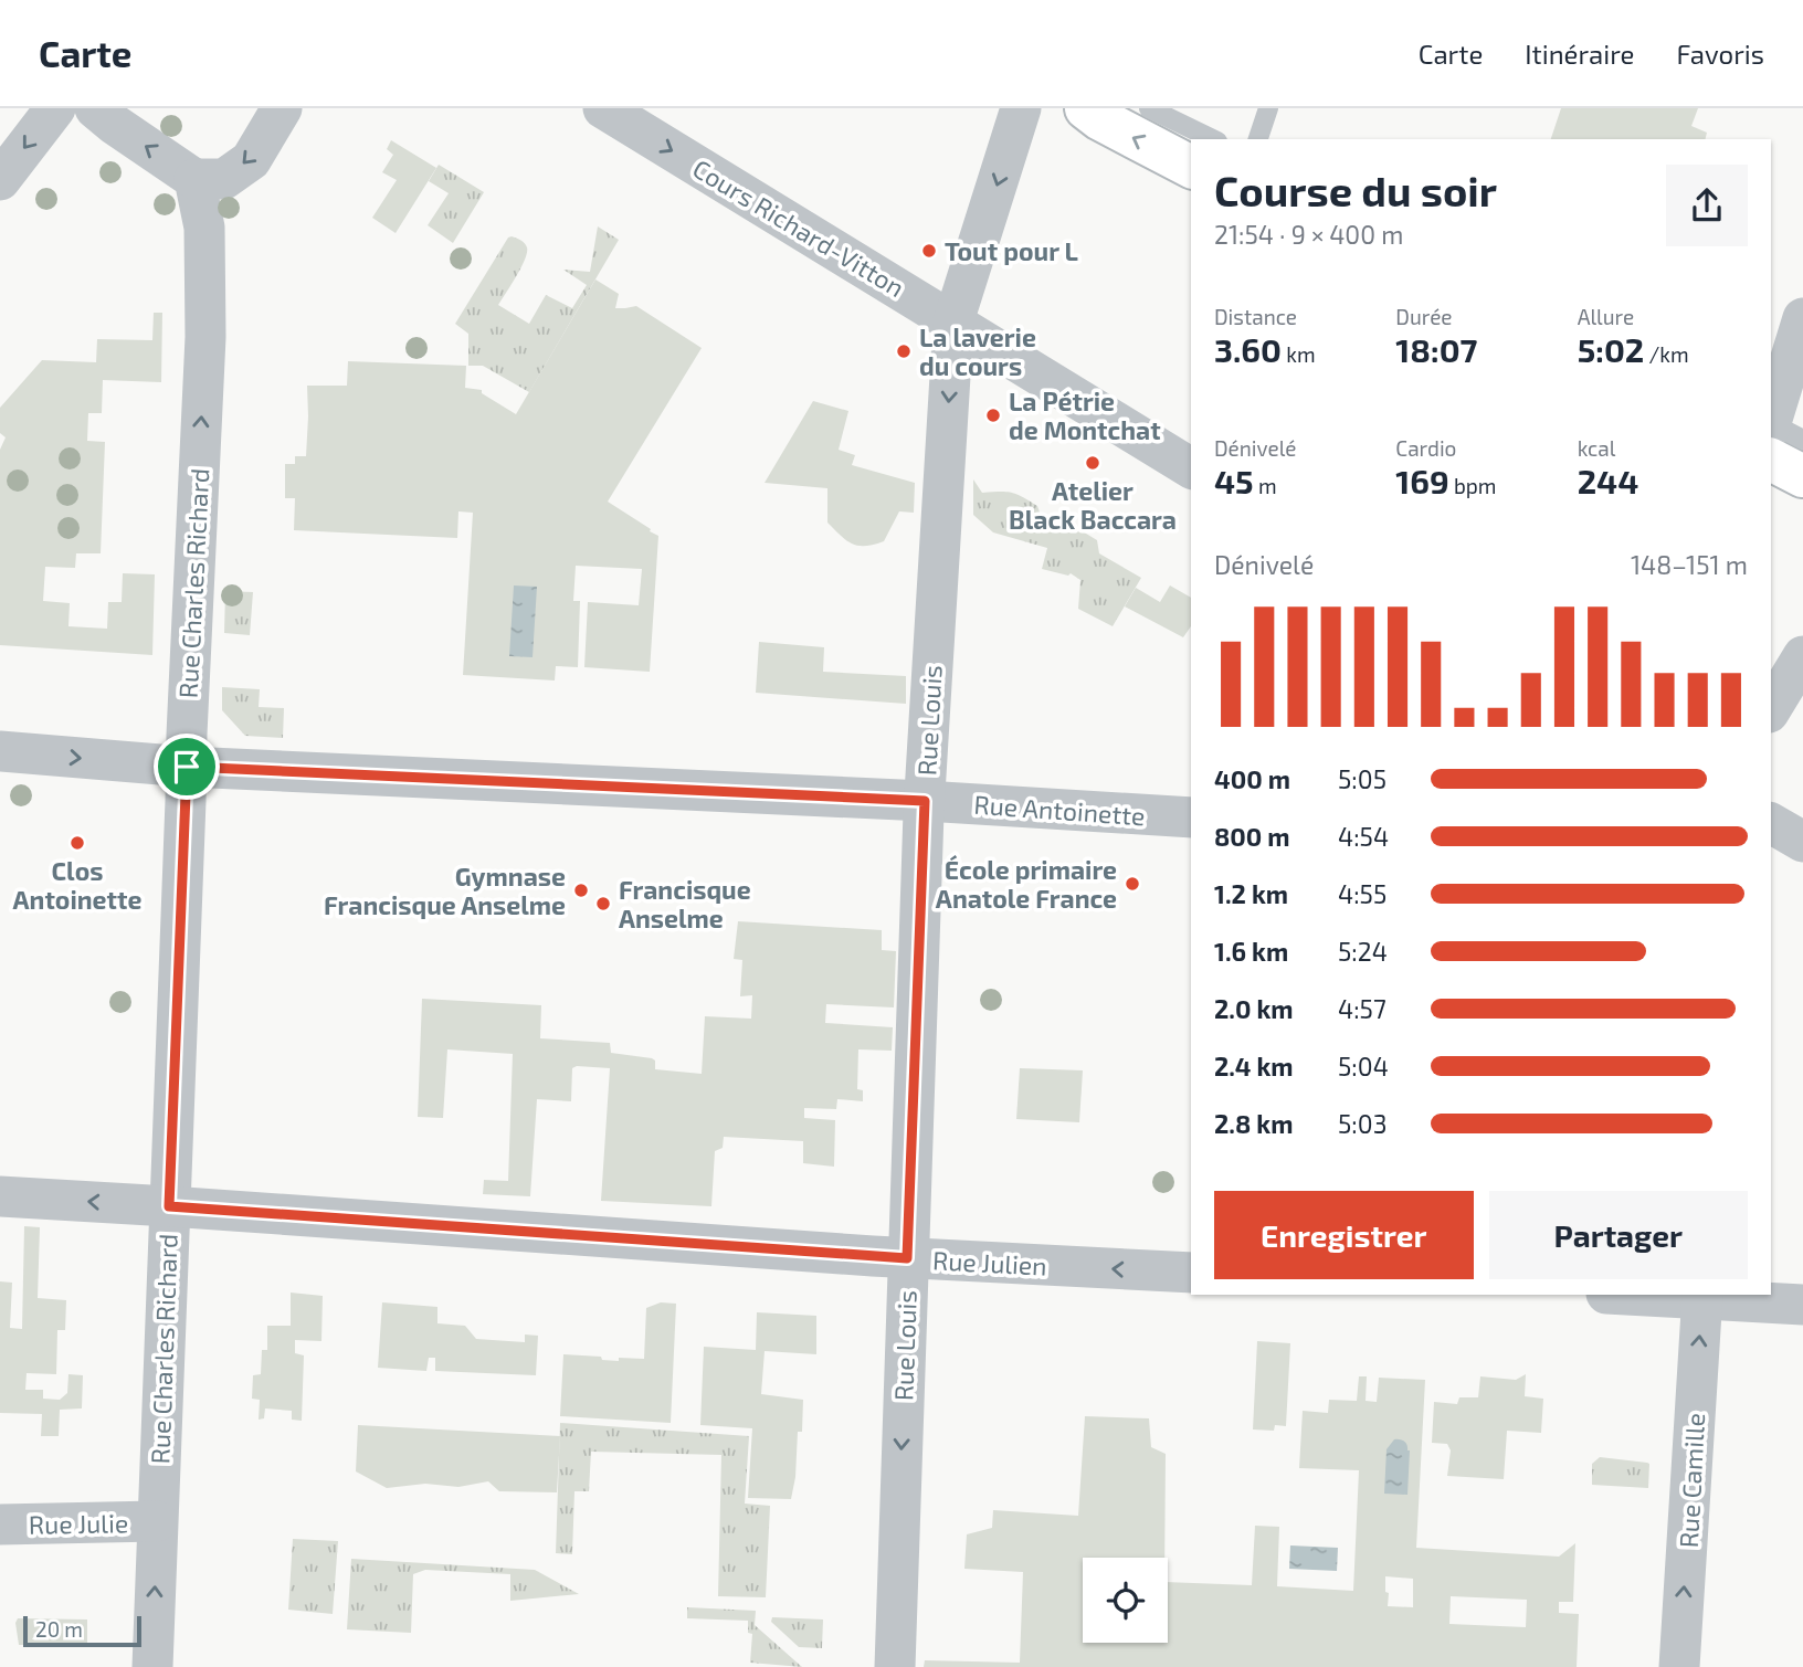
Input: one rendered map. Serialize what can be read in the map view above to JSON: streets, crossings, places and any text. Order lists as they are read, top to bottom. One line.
{"streets":{"street":["Cours Richard-Vitton","Rue Charles Richard","Rue Louis","Rue Antoinette","Rue Julien","Rue Camille","Rue Julie"]},"crossings":[["Cours Richard-Vitton","Rue Louis"],["Rue Charles Richard","Rue Antoinette"],["Rue Charles Richard","Rue Julien"],["Rue Charles Richard","Rue Julie"],["Rue Louis","Rue Antoinette"],["Rue Louis","Rue Julien"]],"one_way":["Cours Richard-Vitton","Rue Charles Richard","Rue Louis","Rue Julien","Rue Camille"],"places":["Tout pour L","La laverie du cours","La Pétrie de Montchat","Atelier Black Baccara","Clos Antoinette","École primaire Anatole France","Gymnase Francisque Anselme","Francisque Anselme"],"scale_bar":"20 m","page":{"header":"Carte","nav":["Carte","Itinéraire","Favoris"],"heading":["Course du soir","21:54 · 9 × 400 m"],"stats":[["Distance","3.60 km"],["Durée","18:07"],["Allure","5:02 /km"],["Dénivelé","45 m"],["Cardio","169 bpm"],["kcal","244"]],"chart":["Dénivelé","148–151 m"],"list":[{"name":"400 m","note":"5:05"},{"name":"800 m","note":"4:54"},{"name":"1.2 km","note":"4:55"},{"name":"1.6 km","note":"5:24"},{"name":"2.0 km","note":"4:57"},{"name":"2.4 km","note":"5:04"},{"name":"2.8 km","note":"5:03"}],"buttons":["Enregistrer","Partager"],"scale":"20 m"}}
